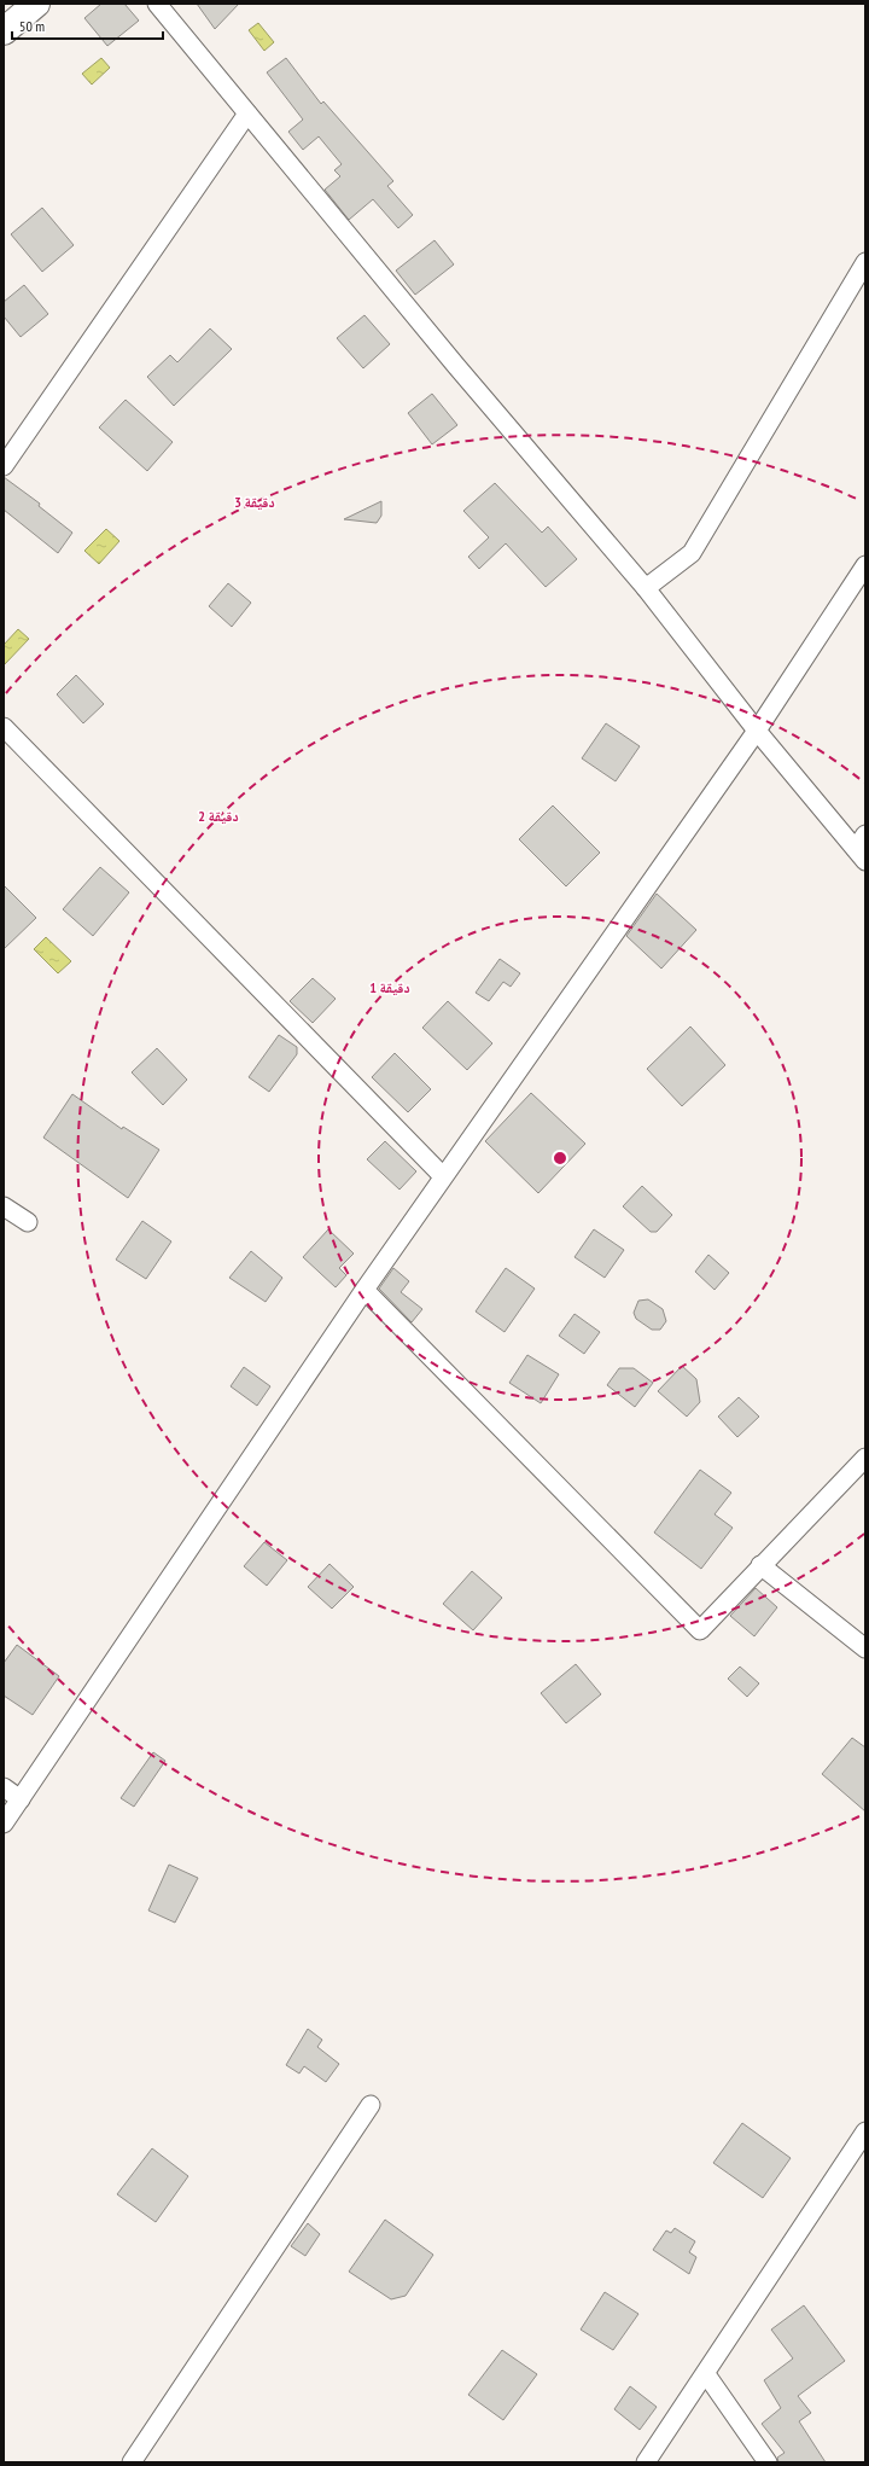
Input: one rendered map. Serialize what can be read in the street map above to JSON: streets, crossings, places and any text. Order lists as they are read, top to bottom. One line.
{"scale_bar":"50 m","rings":["3 دقيقة","2 دقيقة","1 دقيقة"]}
